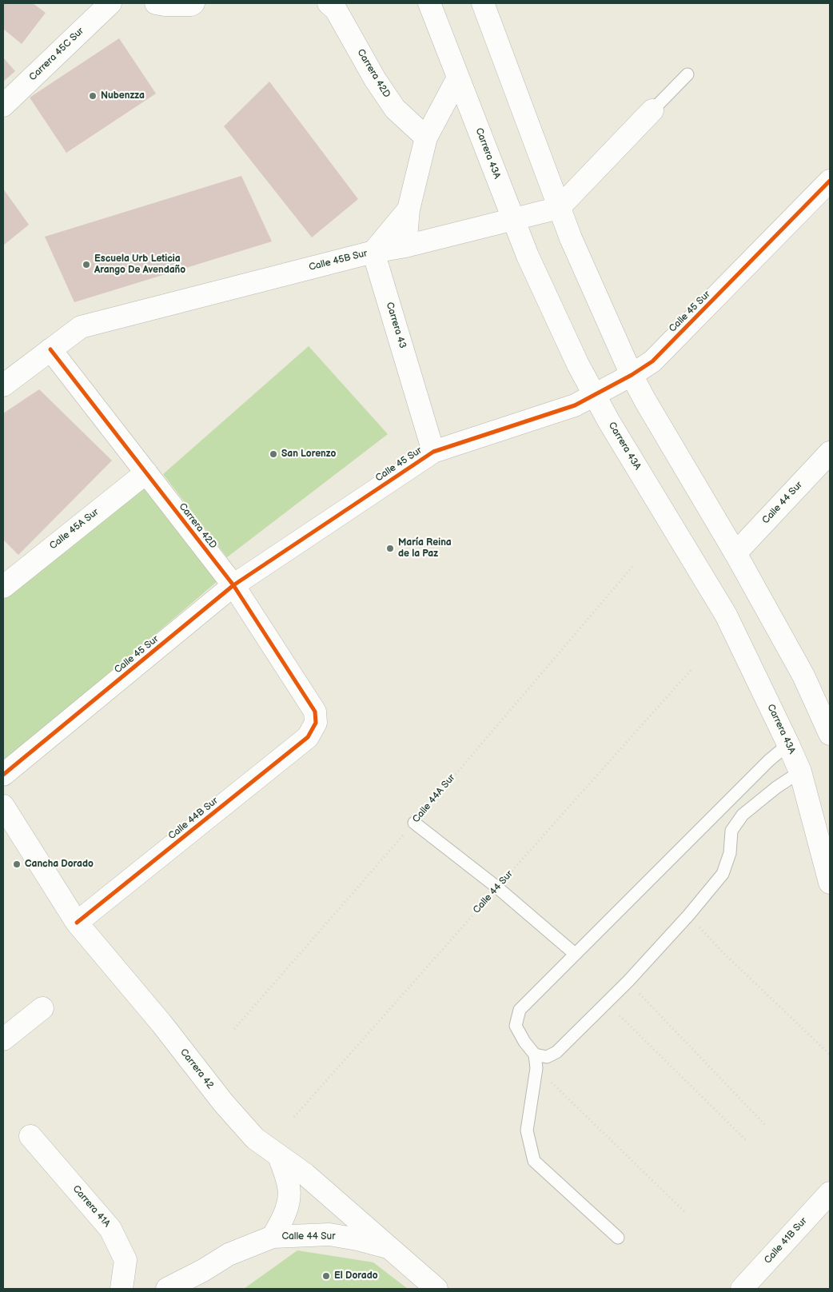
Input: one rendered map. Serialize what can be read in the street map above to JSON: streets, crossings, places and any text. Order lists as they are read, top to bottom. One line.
{"streets":{"street":["Carrera 45C Sur","Carrera 42D","Carrera 43A","Calle 45B Sur","Calle 45 Sur","Carrera 43","Calle 44 Sur","Calle 45A Sur","Calle 44B Sur","Carrera 42","Carrera 41A","Calle 41B Sur"],"path":["Calle 44A Sur"]},"crossings":[["Carrera 42D","Calle 45B Sur"],["Carrera 42D","Calle 45 Sur"],["Carrera 42D","Calle 45A Sur"],["Carrera 42D","Calle 44B Sur"],["Carrera 43A","Calle 45B Sur"],["Carrera 43A","Calle 45 Sur"],["Calle 45B Sur","Carrera 43"],["Calle 45 Sur","Carrera 43"],["Calle 44 Sur","Carrera 42"],["Calle 44B Sur","Carrera 42"]],"places":["Nubenzza","Escuela Urb Leticia Arango De Avendaño","San Lorenzo","María Reina de la Paz","Cancha Dorado","El Dorado"]}
